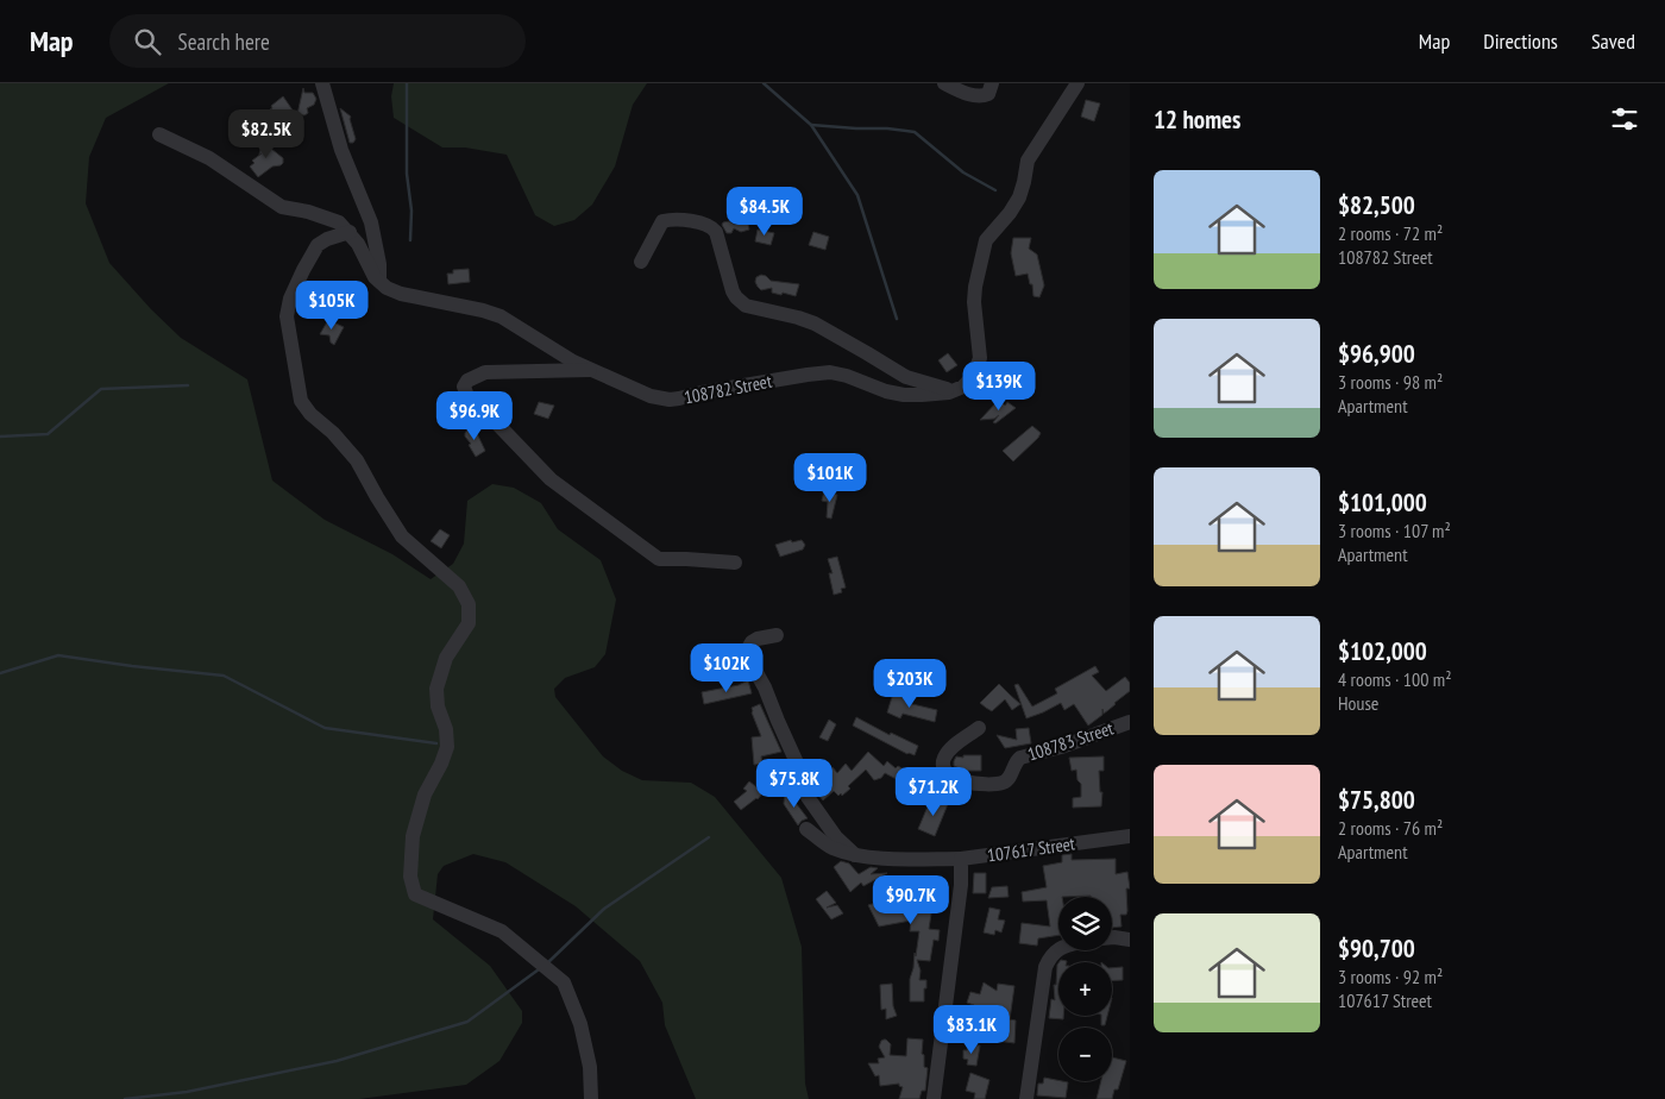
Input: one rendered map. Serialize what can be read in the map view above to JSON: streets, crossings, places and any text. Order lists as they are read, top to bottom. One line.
{"streets":{"street":["108782 Street","108783 Street","107617 Street"]},"page":{"header":"Map","search":"Search here","nav":["Map","Directions","Saved"],"heading":"12 homes","price":["$82.5K","$84.5K","$105K","$139K","$96.9K","$101K","$102K","$203K","$75.8K","$71.2K","$90.7K","$83.1K"],"list":[{"name":"$82,500","note":"2 rooms · 72 m² · 108782 Street"},{"name":"$96,900","note":"3 rooms · 98 m² · Apartment"},{"name":"$101,000","note":"3 rooms · 107 m² · Apartment"},{"name":"$102,000","note":"4 rooms · 100 m² · House"},{"name":"$75,800","note":"2 rooms · 76 m² · Apartment"},{"name":"$90,700","note":"3 rooms · 92 m² · 107617 Street"}],"map_buttons":["+","−"]}}
